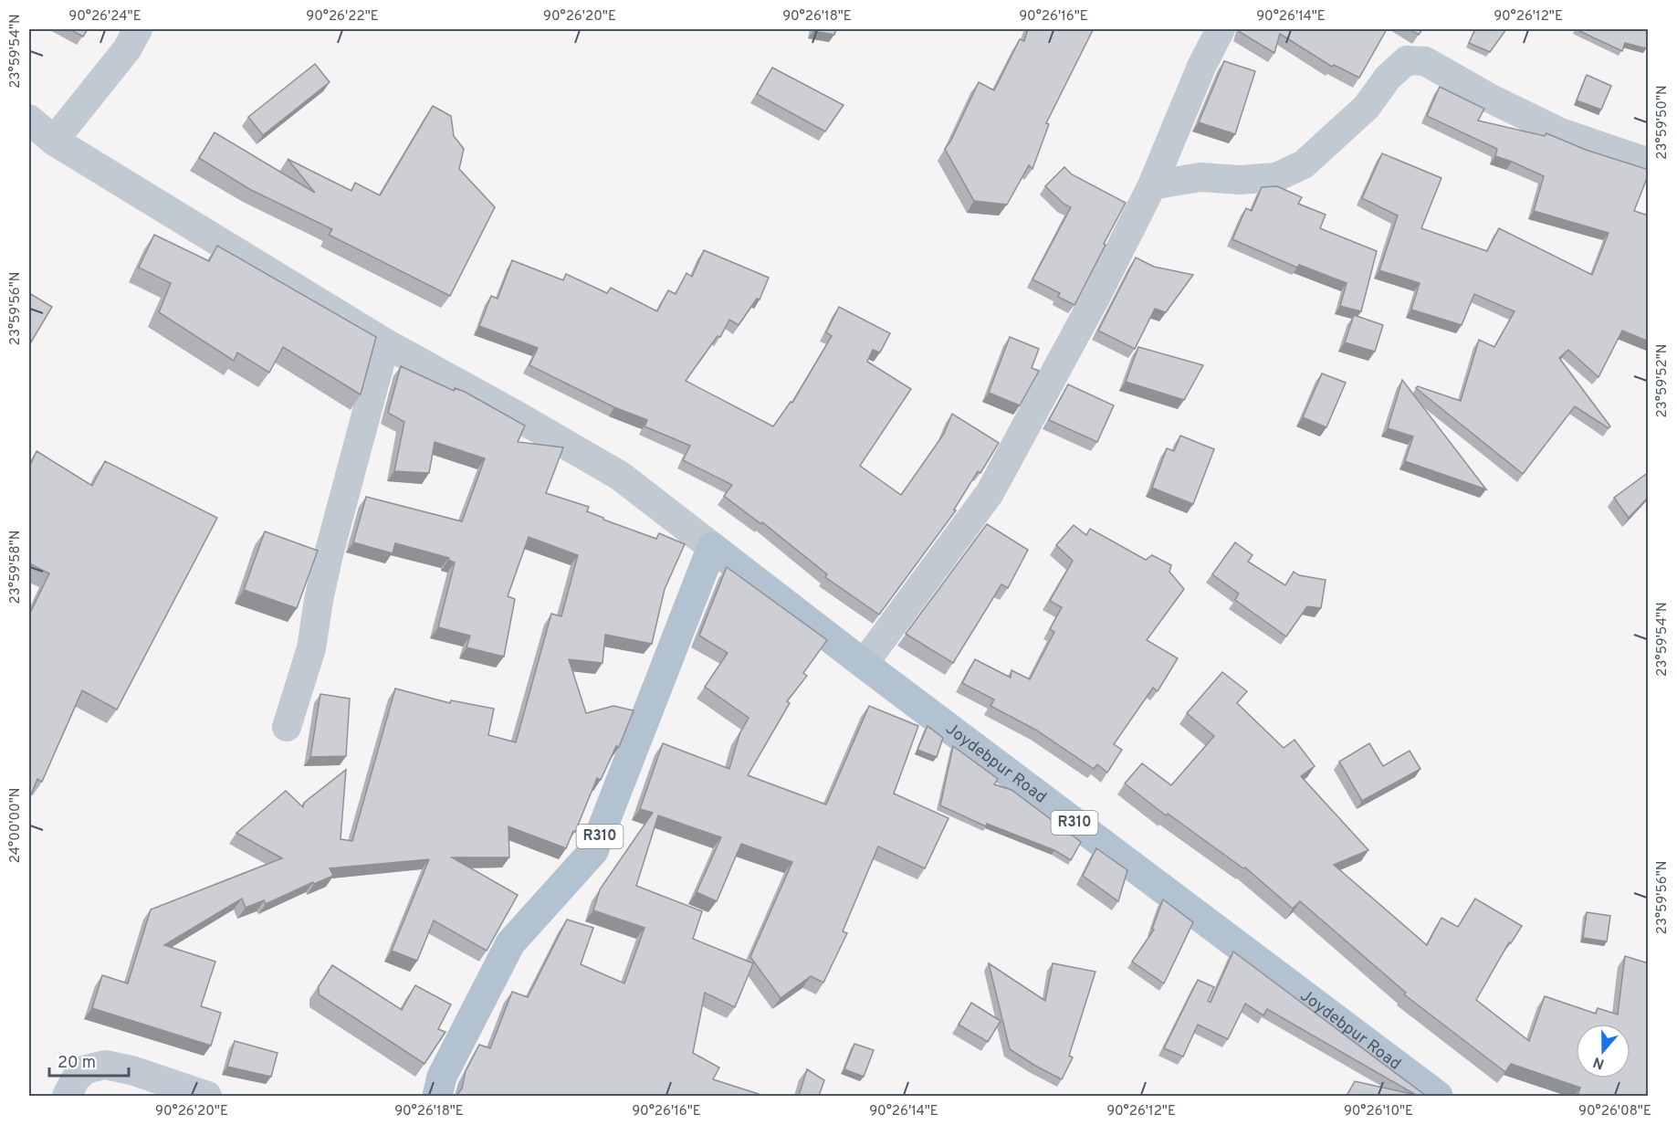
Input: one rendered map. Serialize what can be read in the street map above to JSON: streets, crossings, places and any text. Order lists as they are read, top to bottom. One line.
{"streets":{"main road":["Joydebpur Road","R310"]},"crossings":[["Joydebpur Road","R310"]],"scale_bar":"20 m","north":"bottom","coordinates":["90°26'24\"E","90°26'22\"E","90°26'20\"E","90°26'18\"E","90°26'16\"E","90°26'14\"E","90°26'12\"E","23°59'54\"N","23°59'50\"N","23°59'56\"N","23°59'52\"N","23°59'58\"N","24°00'00\"N","90°26'10\"E","90°26'08\"E"]}
